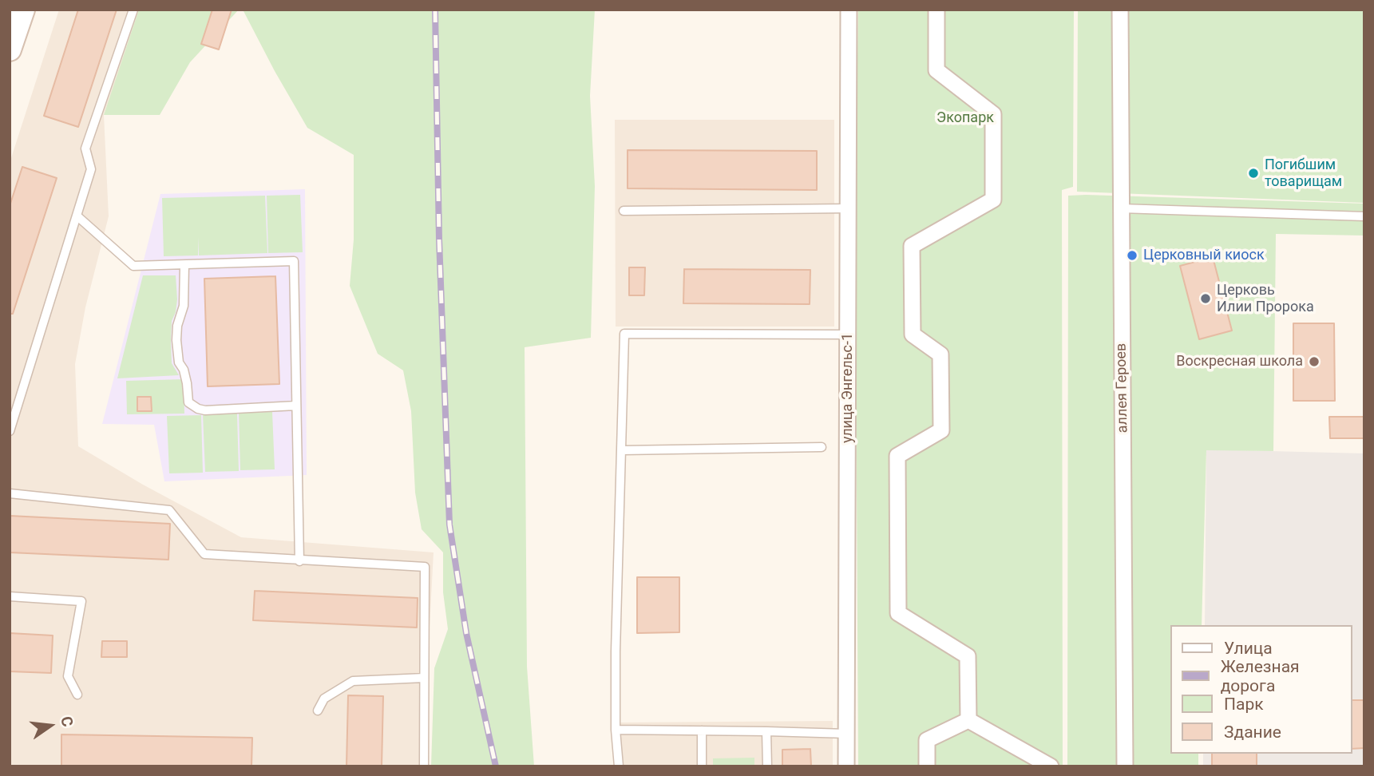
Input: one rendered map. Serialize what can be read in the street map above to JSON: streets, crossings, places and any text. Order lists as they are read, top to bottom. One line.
{"streets":{"street":["улица Энгельс-1","аллея Героев"]},"parks":["Экопарк"],"places":["Погибшим товарищам","Церковный киоск","Церковь Илии Пророка","Воскресная школа"],"legend":["Улица","Железная дорога","Парк","Здание"],"north":"right"}
